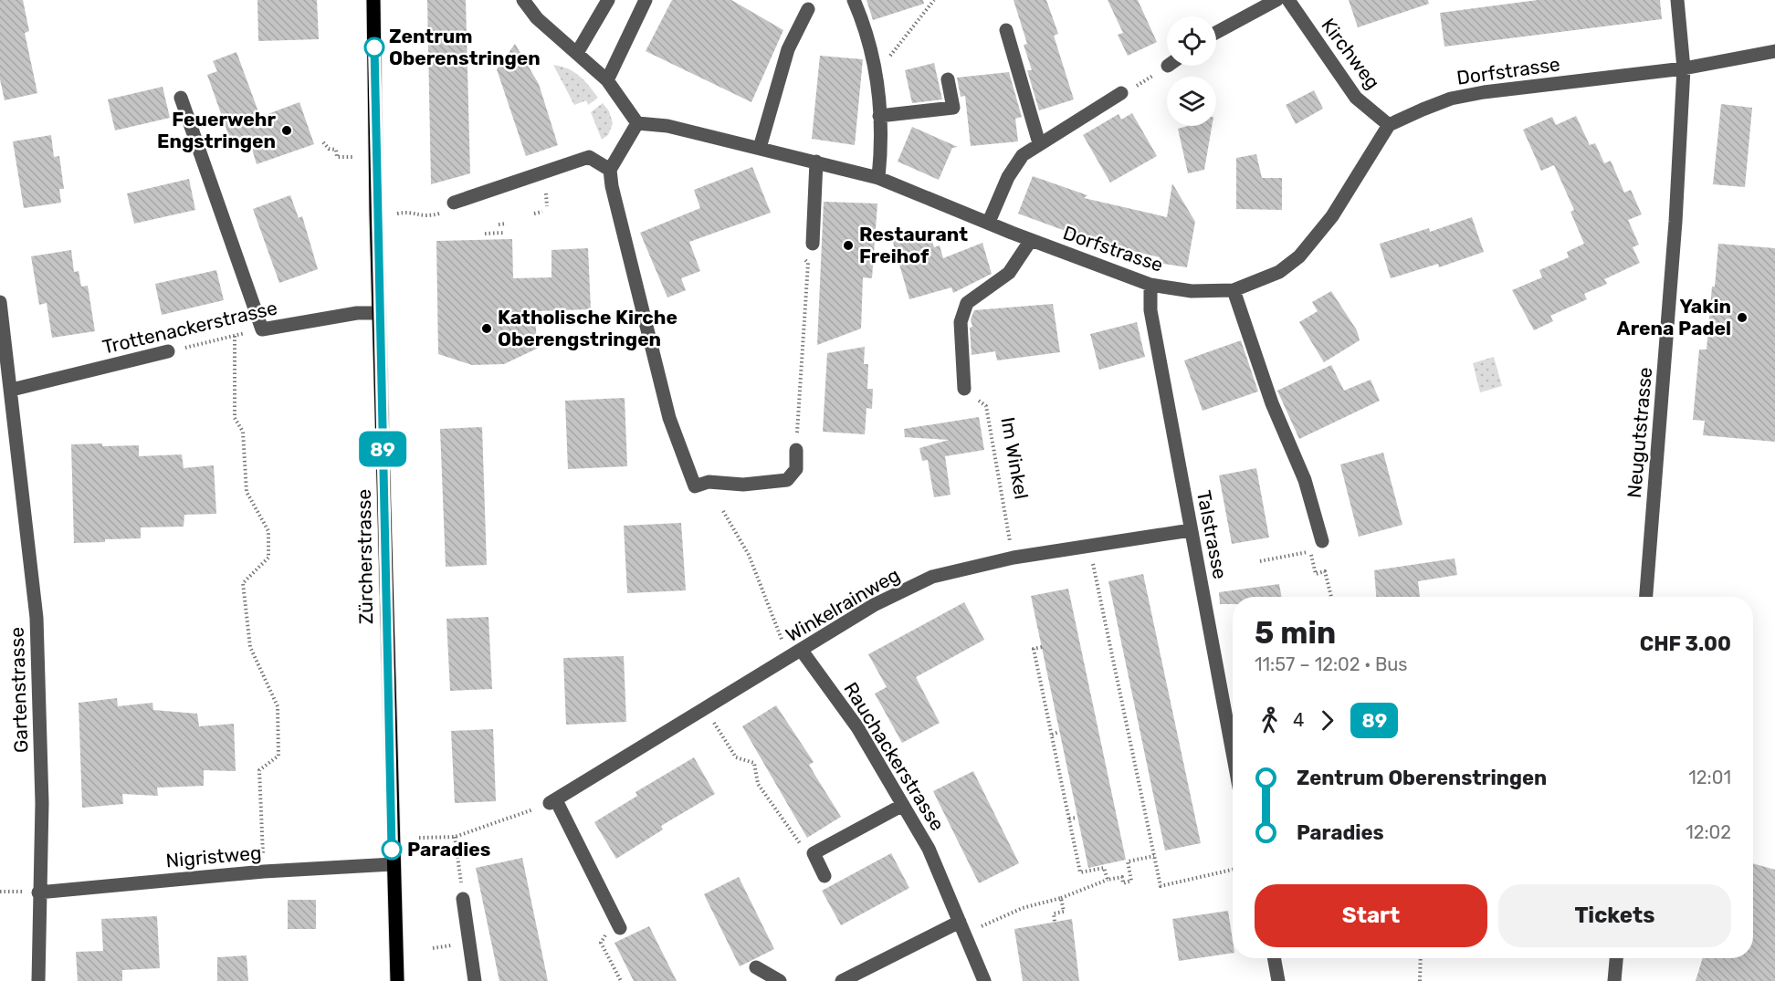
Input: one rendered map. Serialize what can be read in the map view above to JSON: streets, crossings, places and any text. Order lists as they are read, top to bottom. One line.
{"streets":{"main road":["Zürcherstrasse"],"street":["Kirchweg","Dorfstrasse","Trottenackerstrasse","Neugutstrasse","Talstrasse","Winkelrainweg","Gartenstrasse","Rauchackerstrasse","Nigristweg"],"path":["Im Winkel"]},"crossings":[["Kirchweg","Dorfstrasse"],["Dorfstrasse","Neugutstrasse"],["Dorfstrasse","Talstrasse"],["Trottenackerstrasse","Zürcherstrasse"],["Trottenackerstrasse","Gartenstrasse"],["Im Winkel","Winkelrainweg"],["Talstrasse","Winkelrainweg"],["Zürcherstrasse","Nigristweg"],["Winkelrainweg","Rauchackerstrasse"],["Gartenstrasse","Nigristweg"]],"places":["Zentrum Oberenstringen","Feuerwehr Engstringen","Restaurant Freihof","Yakin Arena Padel","Katholische Kirche Oberengstringen","Paradies"],"lines":["bus line 89"],"page":{"on_map":"89","heading":["5 min","11:57 – 12:02 · Bus","CHF 3.00"],"legs":["4","89"],"list":[{"name":"Zentrum Oberenstringen","value":"12:01"},{"name":"Paradies","value":"12:02"}],"buttons":["Start","Tickets"]}}
